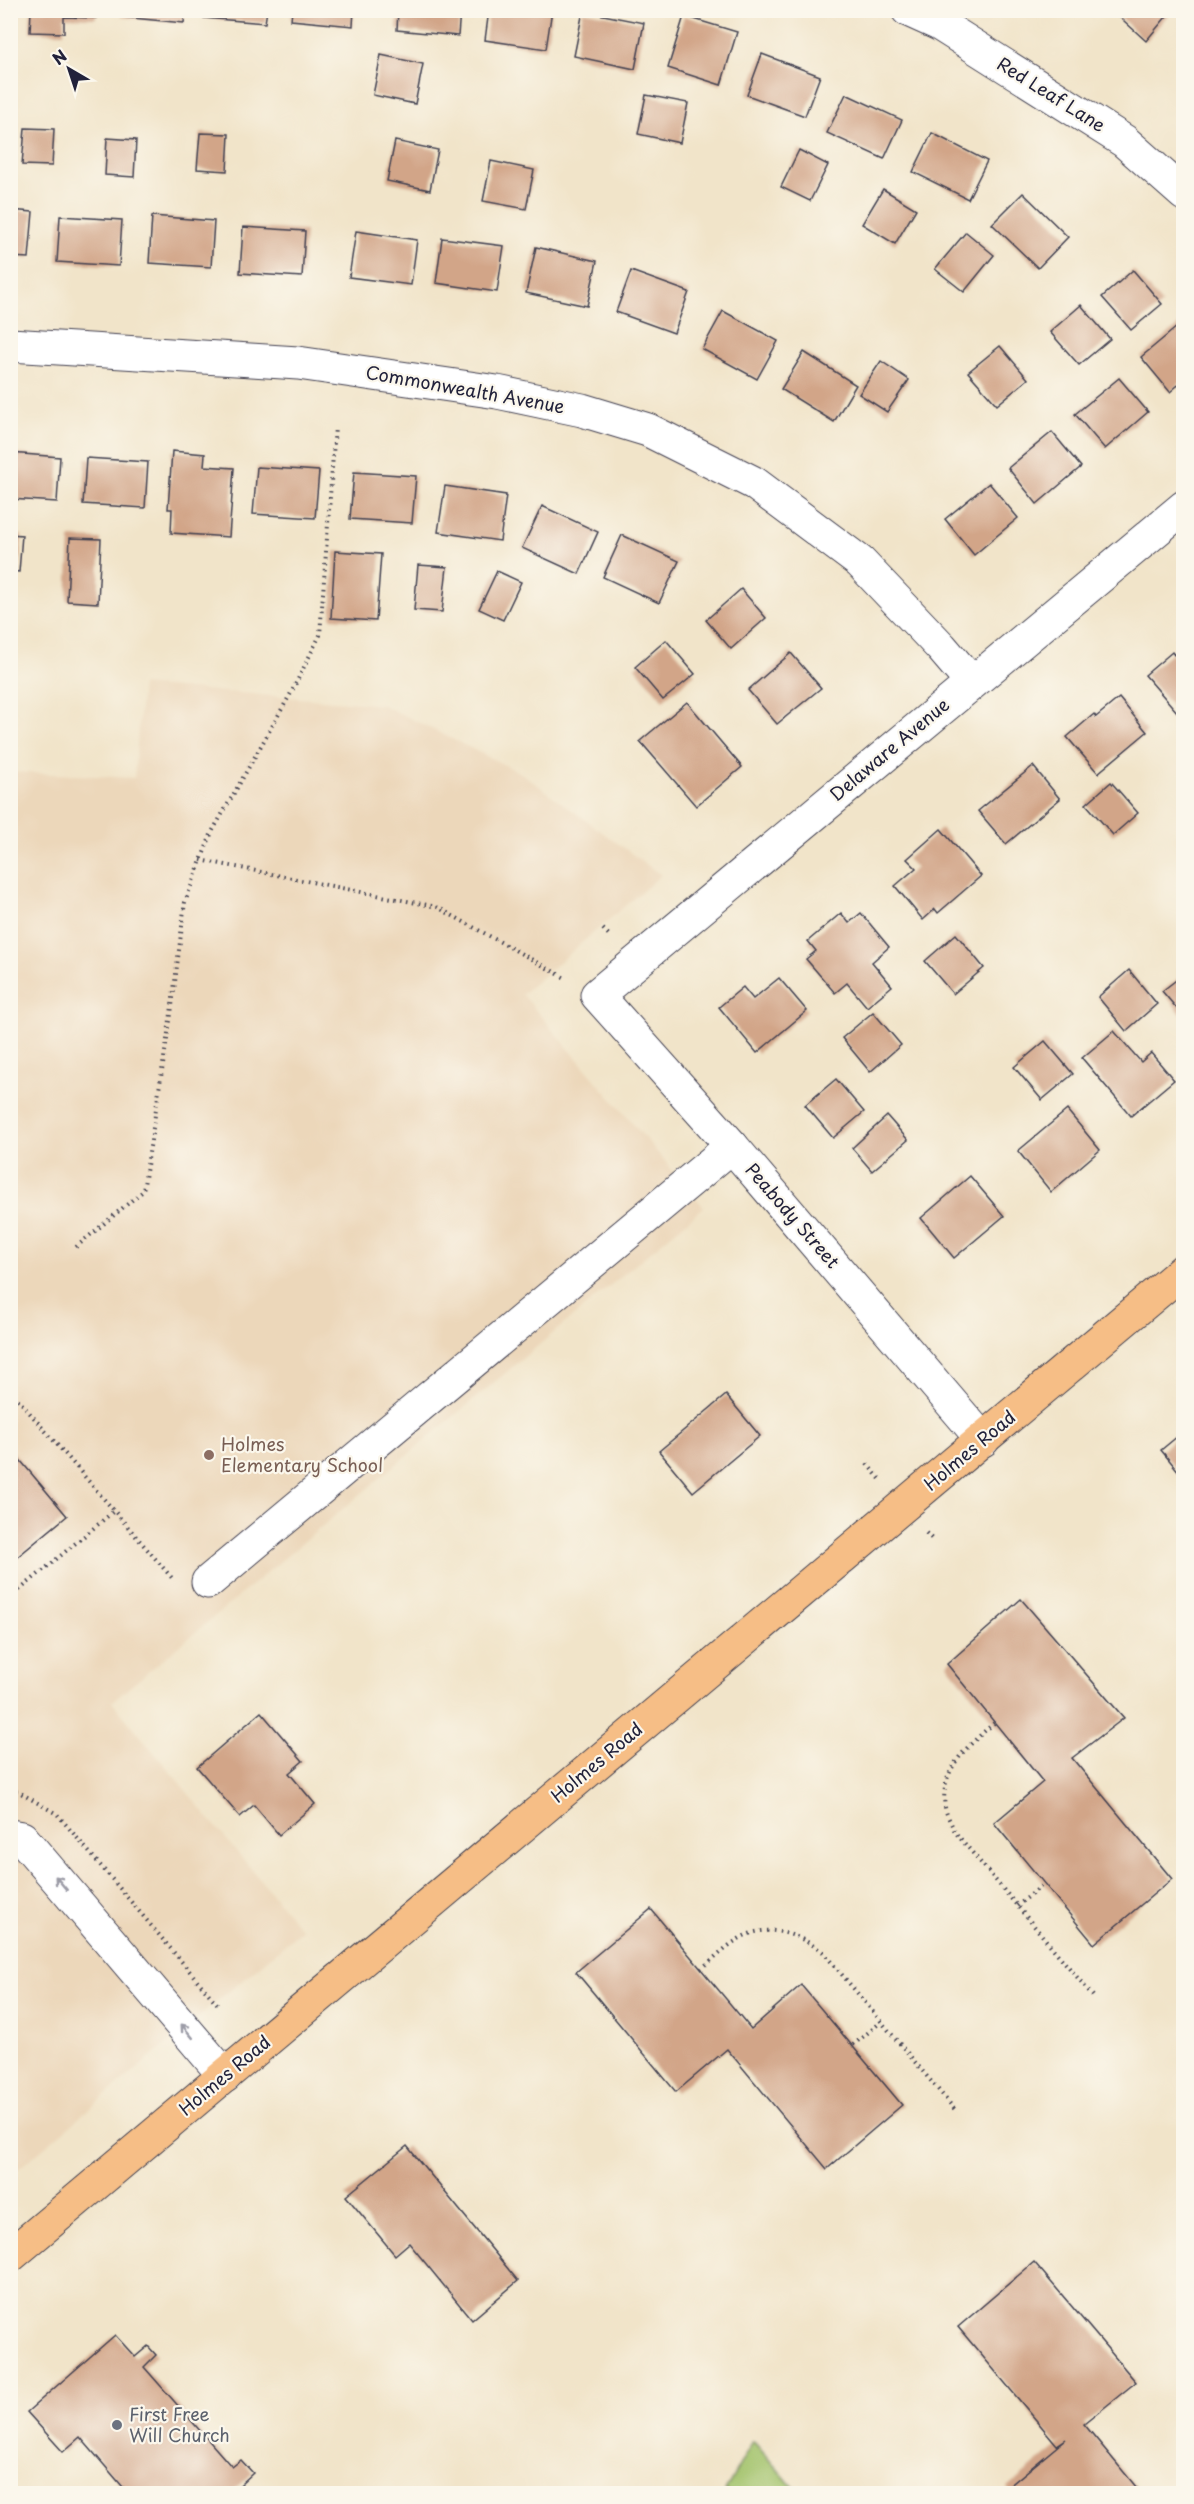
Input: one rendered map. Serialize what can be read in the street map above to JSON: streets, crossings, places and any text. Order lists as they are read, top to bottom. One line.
{"streets":{"main road":["Holmes Road"],"street":["Red Leaf Lane","Commonwealth Avenue","Delaware Avenue","Peabody Street"]},"crossings":[["Commonwealth Avenue","Delaware Avenue"],["Delaware Avenue","Peabody Street"],["Peabody Street","Holmes Road"]],"places":["Holmes Elementary School","First Free Will Church"],"north":"top left"}
